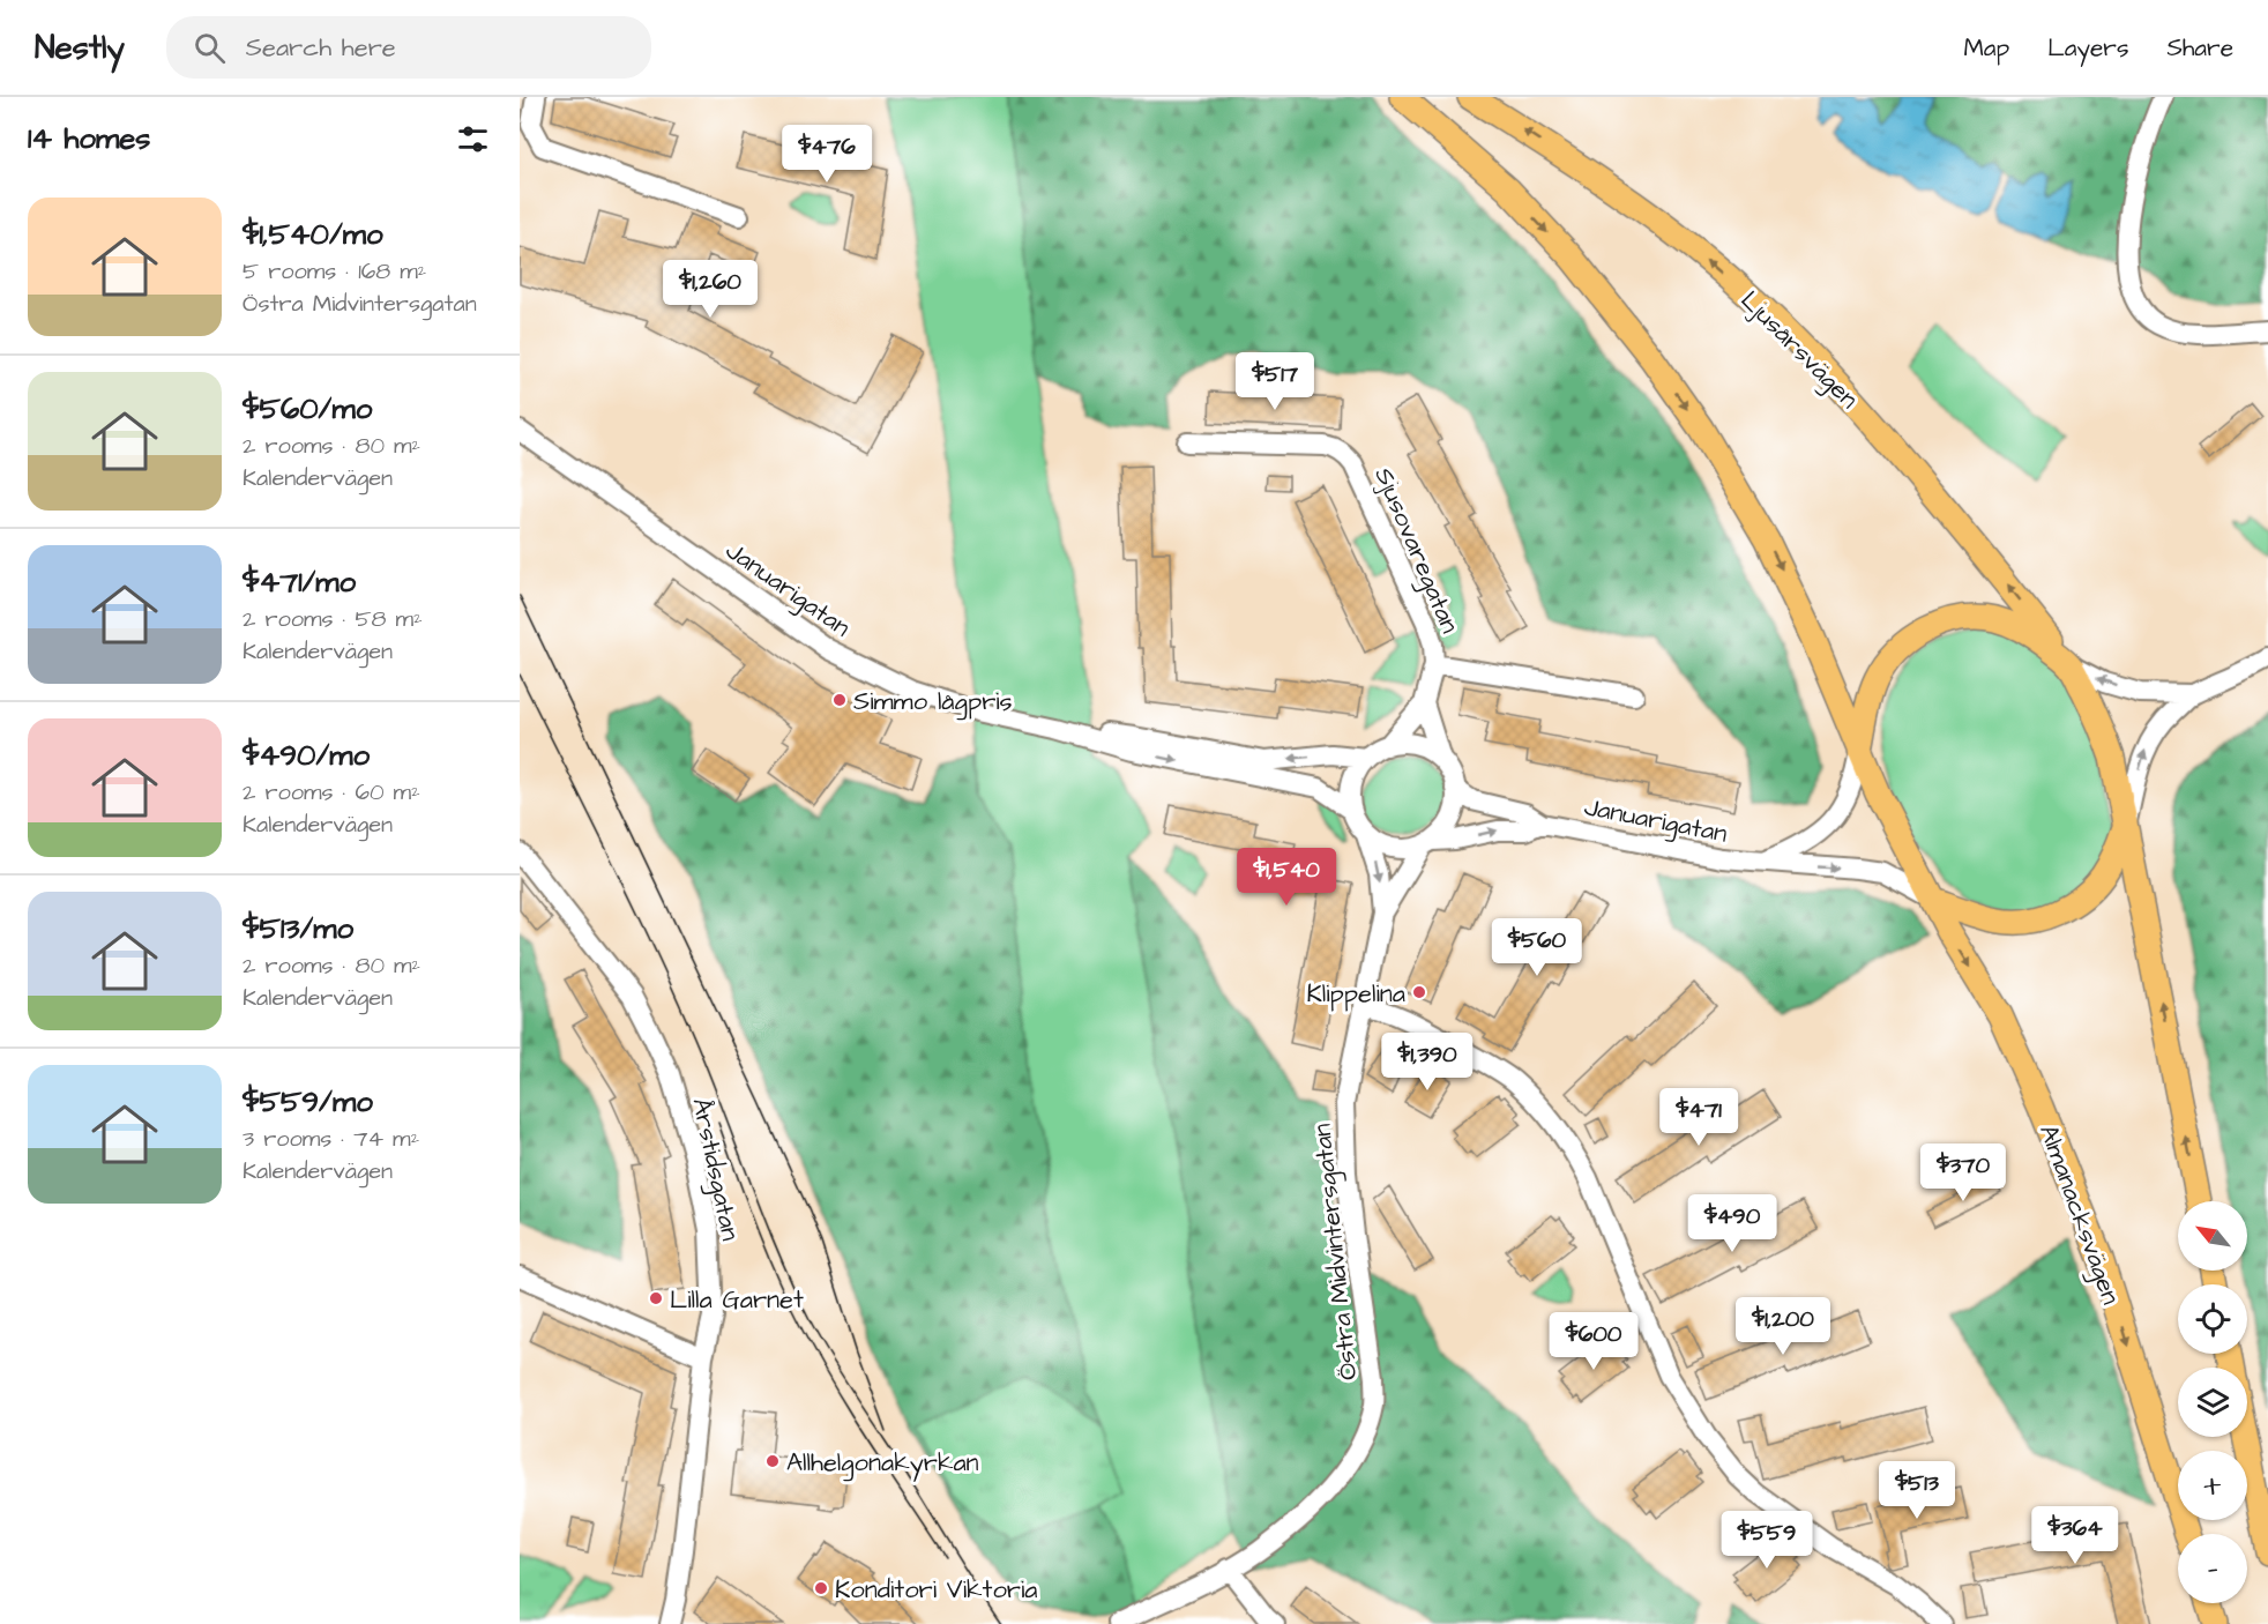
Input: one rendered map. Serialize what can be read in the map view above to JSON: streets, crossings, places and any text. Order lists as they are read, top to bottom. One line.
{"streets":{"main road":["Ljusårsvägen","Almanacksvägen"],"street":["Sjusovaregatan","Januarigatan","Årstidsgatan","Östra Midvintersgatan"]},"crossings":[["Sjusovaregatan","Januarigatan"],["Sjusovaregatan","Östra Midvintersgatan"],["Januarigatan","Almanacksvägen"],["Januarigatan","Östra Midvintersgatan"]],"places":["Simmo lågpris","Klippelina","Lilla Garnet","Allhelgonakyrkan","Konditori Viktoria"],"north":"top left","page":{"header":"Nestly","search":"Search here","nav":["Map","Layers","Share"],"heading":"14 homes","price":["$476","$1,260","$517","$1,540","$560","$1,390","$471","$370","$490","$1,200","$600","$513","$364","$559"],"list":[{"name":"$1,540/mo","note":"5 rooms · 168 m² · Östra Midvintersgatan"},{"name":"$560/mo","note":"2 rooms · 80 m² · Kalendervägen"},{"name":"$471/mo","note":"2 rooms · 58 m² · Kalendervägen"},{"name":"$490/mo","note":"2 rooms · 60 m² · Kalendervägen"},{"name":"$513/mo","note":"2 rooms · 80 m² · Kalendervägen"},{"name":"$559/mo","note":"3 rooms · 74 m² · Kalendervägen"}],"map_buttons":["+","−"]}}
